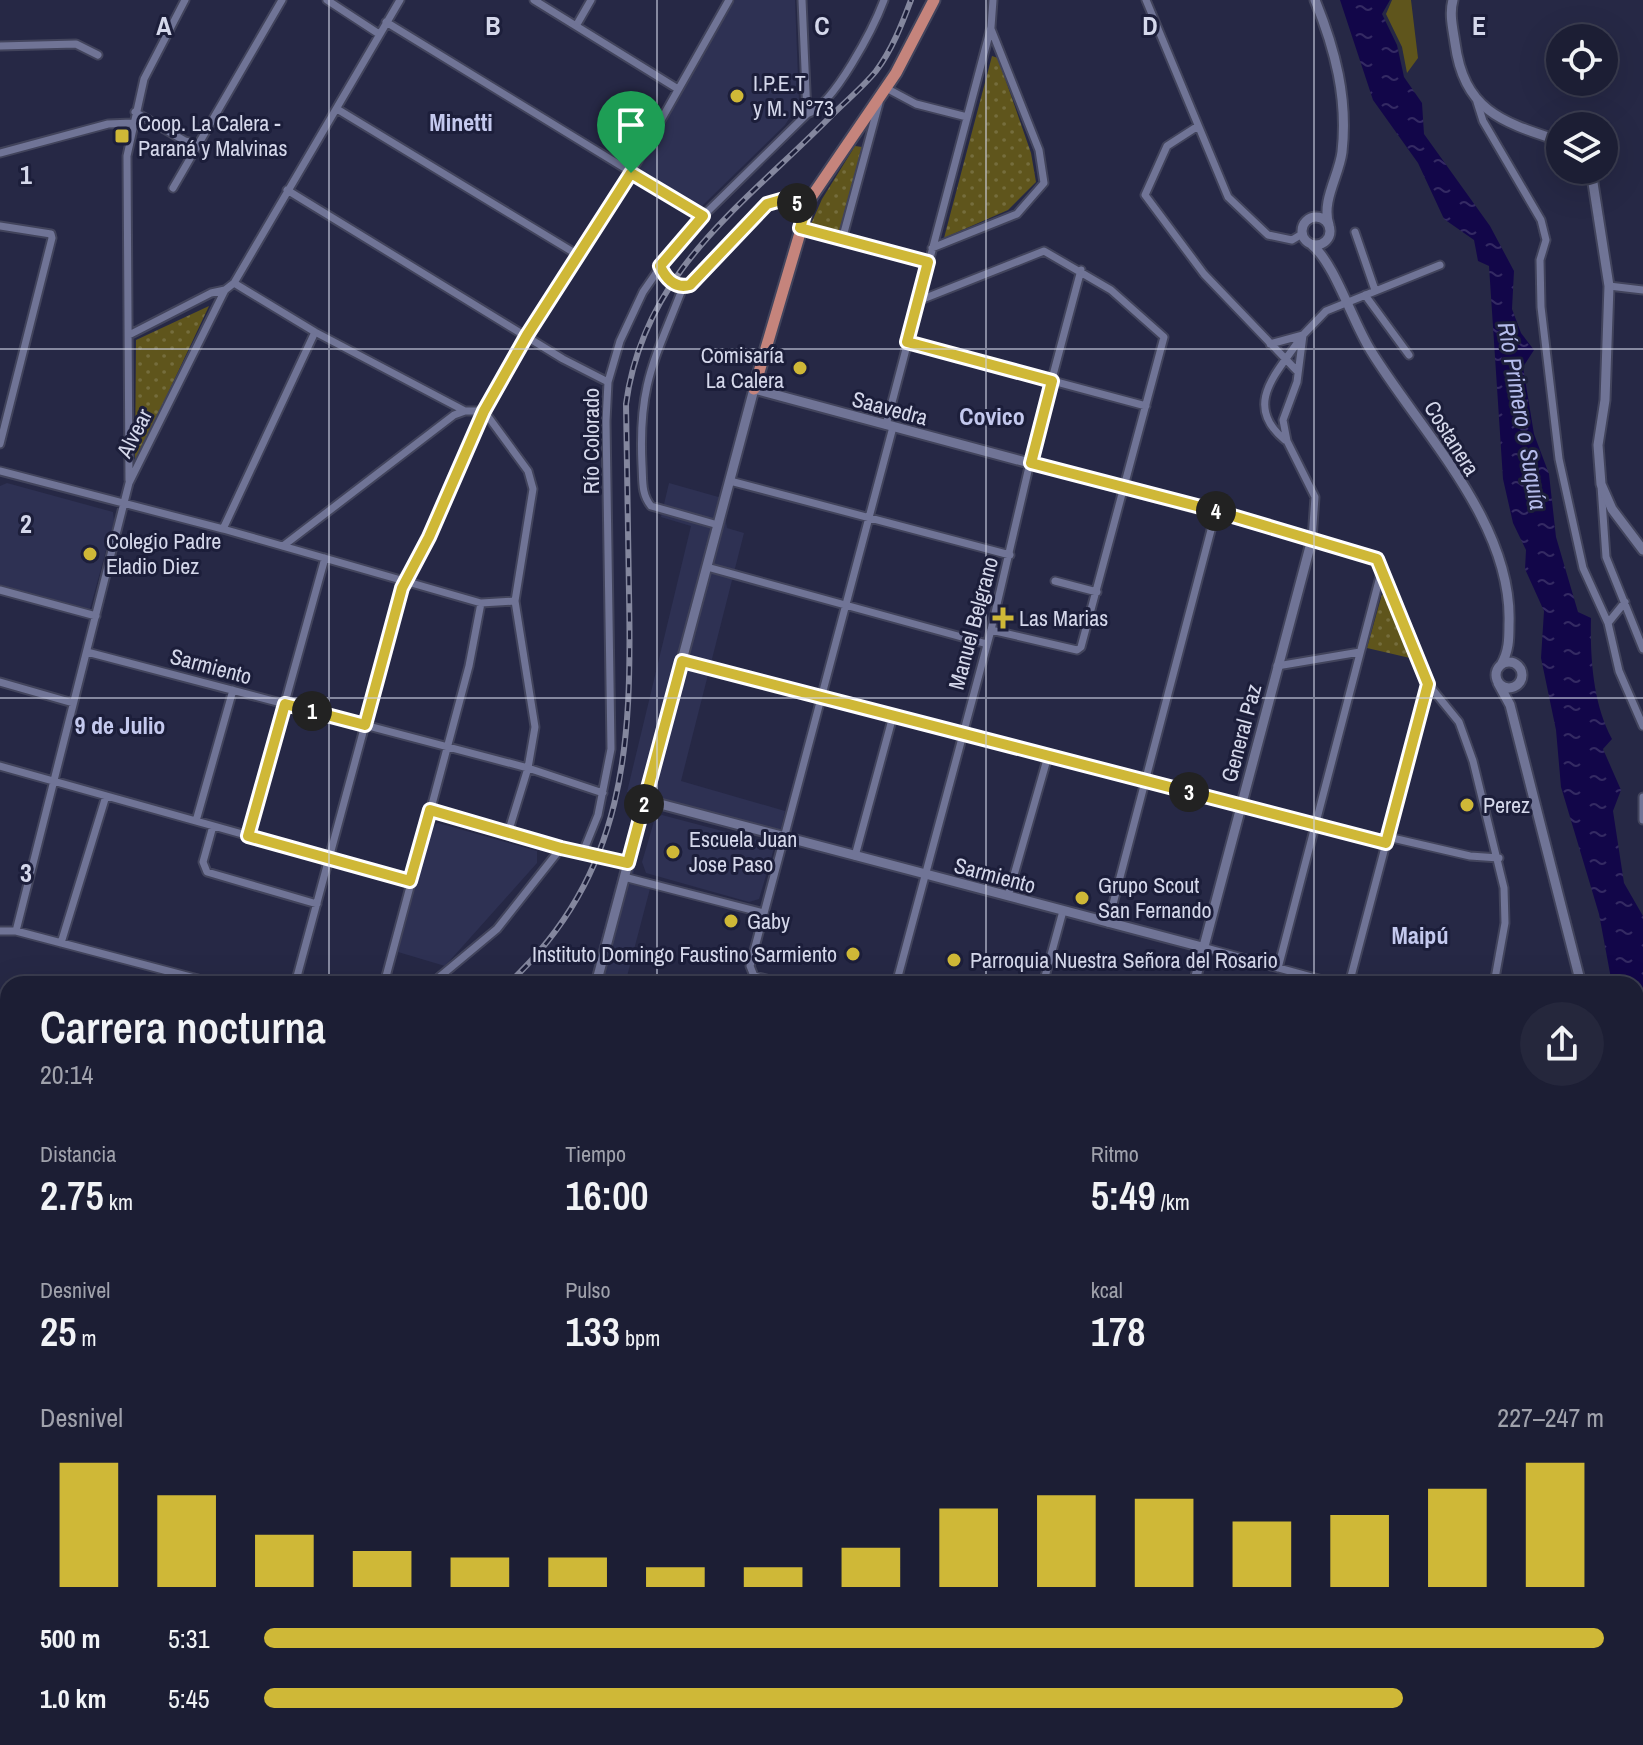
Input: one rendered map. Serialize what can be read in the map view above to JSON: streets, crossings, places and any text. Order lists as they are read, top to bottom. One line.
{"streets":{"street":["Saavedra","Alvear","Costanera","Río Colorado","Manuel Belgrano","Sarmiento","General Paz"]},"crossings":[["Saavedra","Manuel Belgrano"],["Saavedra","General Paz"],["Alvear","Sarmiento"],["Río Colorado","Sarmiento"],["Manuel Belgrano","Sarmiento"],["Sarmiento","General Paz"]],"districts":["Minetti","Covico","9 de Julio","Maipú"],"water":["Río Primero o Suquía"],"places":{"other":["I.P.E.T y M. N°73","Comisaría La Calera","Colegio Padre Eladio Diez","Perez","Escuela Juan Jose Paso","Grupo Scout San Fernando","Gaby","Instituto Domingo Faustino Sarmiento","Parroquia Nuestra Señora del Rosario"],"transit":["Coop. La Calera - Paraná y Malvinas"],"health":["Las Marias"]},"page":{"pins":["5","4","1","3","2"],"heading":["Carrera nocturna","20:14"],"stats":[["Distancia","2.75 km"],["Tiempo","16:00"],["Ritmo","5:49 /km"],["Desnivel","25 m"],["Pulso","133 bpm"],["kcal","178"]],"chart":["Desnivel","227–247 m"],"list":[{"name":"500 m","note":"5:31"},{"name":"1.0 km","note":"5:45"}]},"grid":{"columns":["A","B","C","D","E"],"rows":["1","2","3"]}}
